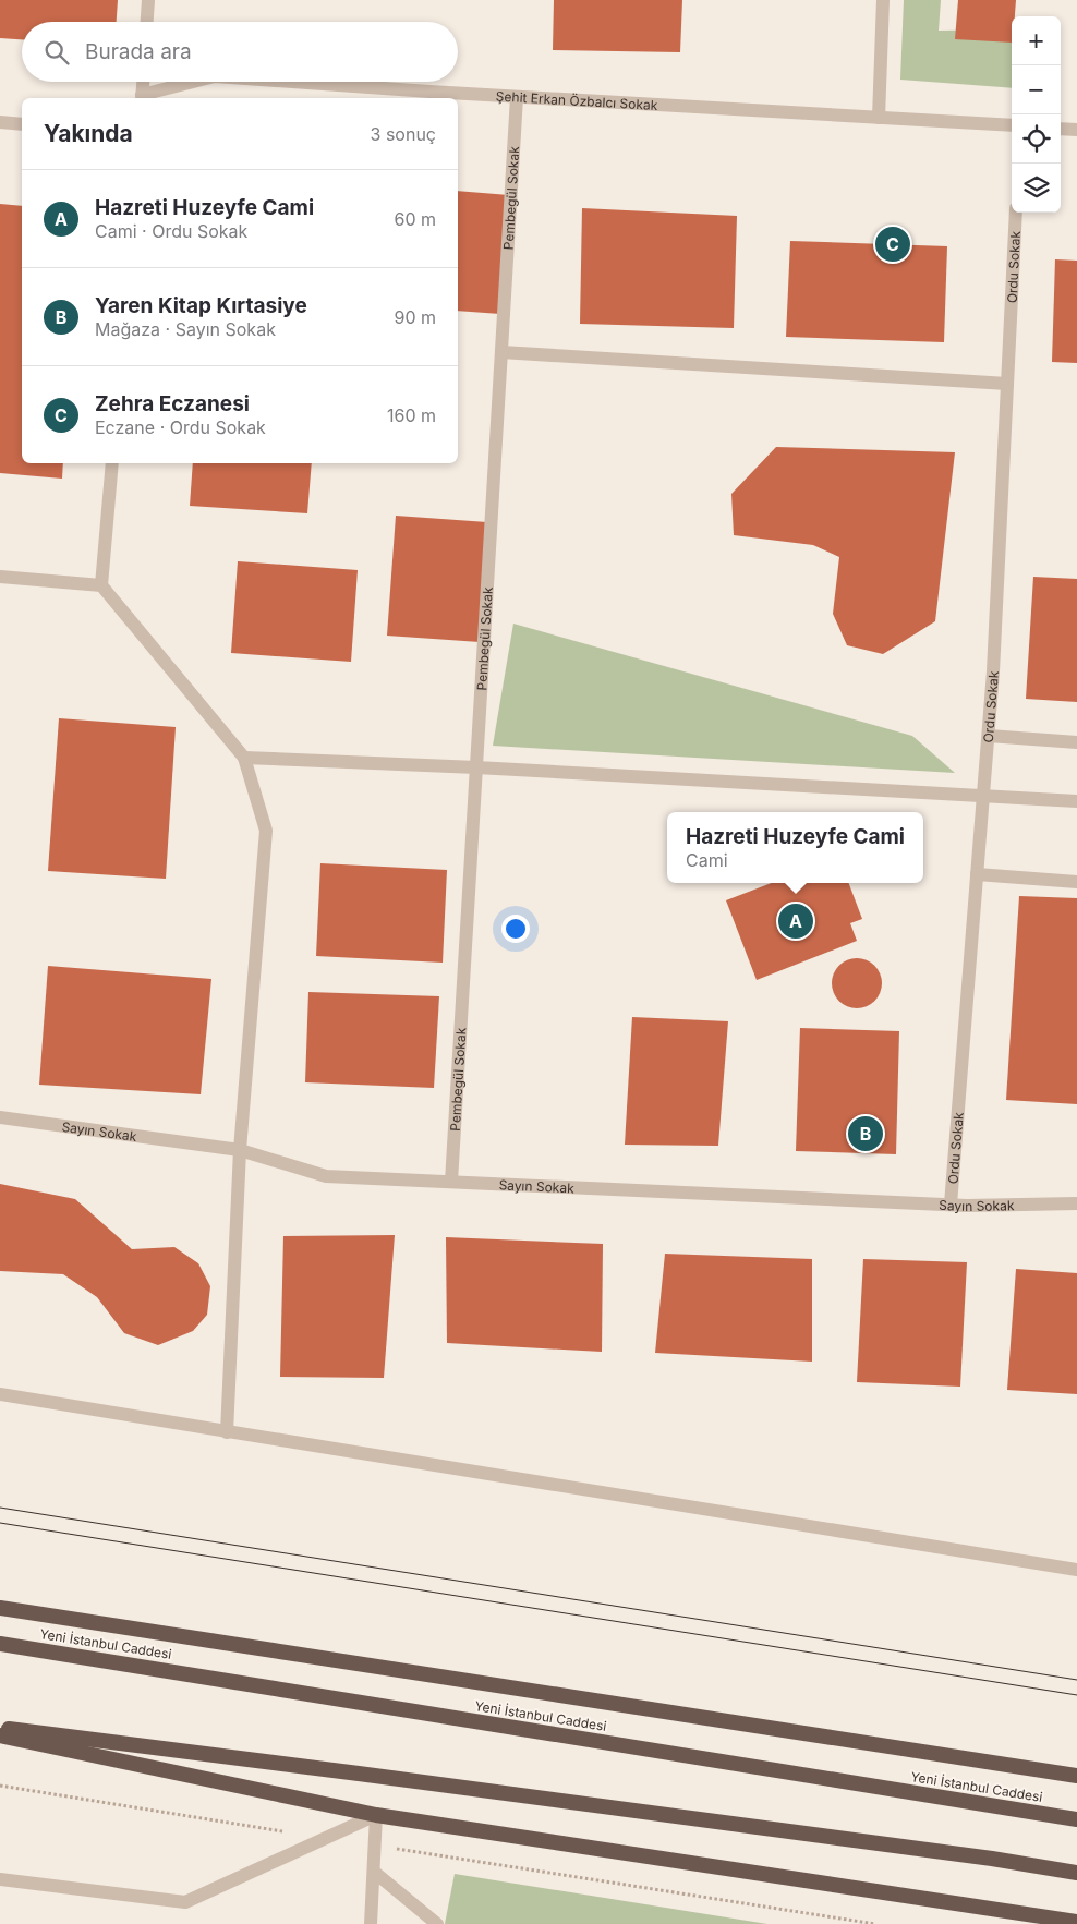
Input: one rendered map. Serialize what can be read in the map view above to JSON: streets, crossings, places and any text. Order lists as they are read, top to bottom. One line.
{"streets":{"highway":["Yeni İstanbul Caddesi"],"street":["Şehit Erkan Özbalcı Sokak","Pembegül Sokak","Ordu Sokak","Sayın Sokak"]},"crossings":[["Şehit Erkan Özbalcı Sokak","Pembegül Sokak"],["Pembegül Sokak","Sayın Sokak"],["Ordu Sokak","Sayın Sokak"]],"page":{"map_buttons":["+","−"],"search":"Burada ara","heading":["Yakında","3 sonuç"],"list":[{"mark":"A","name":"Hazreti Huzeyfe Cami","note":"Cami · Ordu Sokak","value":"60 m"},{"mark":"B","name":"Yaren Kitap Kırtasiye","note":"Mağaza · Sayın Sokak","value":"90 m"},{"mark":"C","name":"Zehra Eczanesi","note":"Eczane · Ordu Sokak","value":"160 m"}],"pins":["C","A","B"],"popup":["Hazreti Huzeyfe Cami","Cami"]}}
